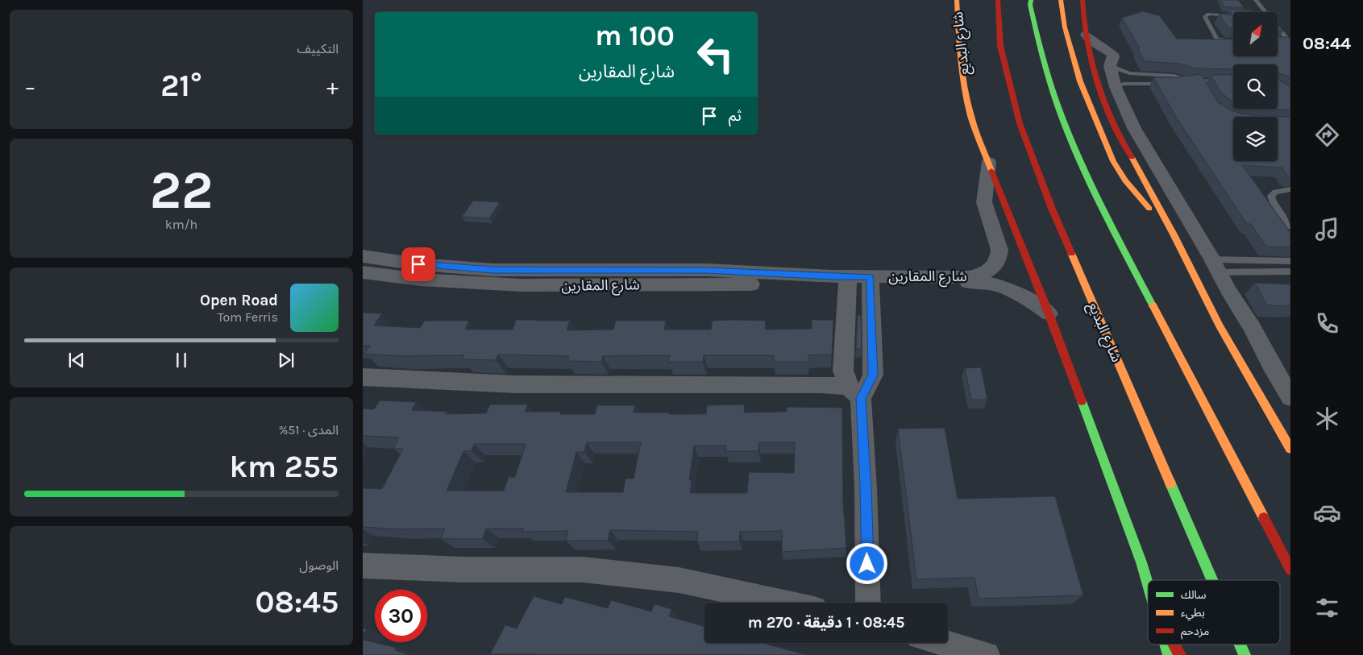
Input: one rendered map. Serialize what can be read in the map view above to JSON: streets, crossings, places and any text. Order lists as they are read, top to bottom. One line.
{"streets":{"main road":["شارع البديع"],"street":["شارع المقارين"]},"crossings":[["شارع البديع","شارع المقارين"]],"legend":["سالك","بطيء","مزدحم"],"north":"top right","page":{"tabs":"08:44","tile":["التكييف",["22","km/h"],["المدى · 51%","255 km"],["الوصول","08:45"]],"turn":["100 m","شارع المقارين"],"heat":["−","21°","+"],"then":"ثم","song":["Open Road","Tom Ferris"],"limit":"30","trip":"08:45 · 1 دقيقة · 270 m"}}
